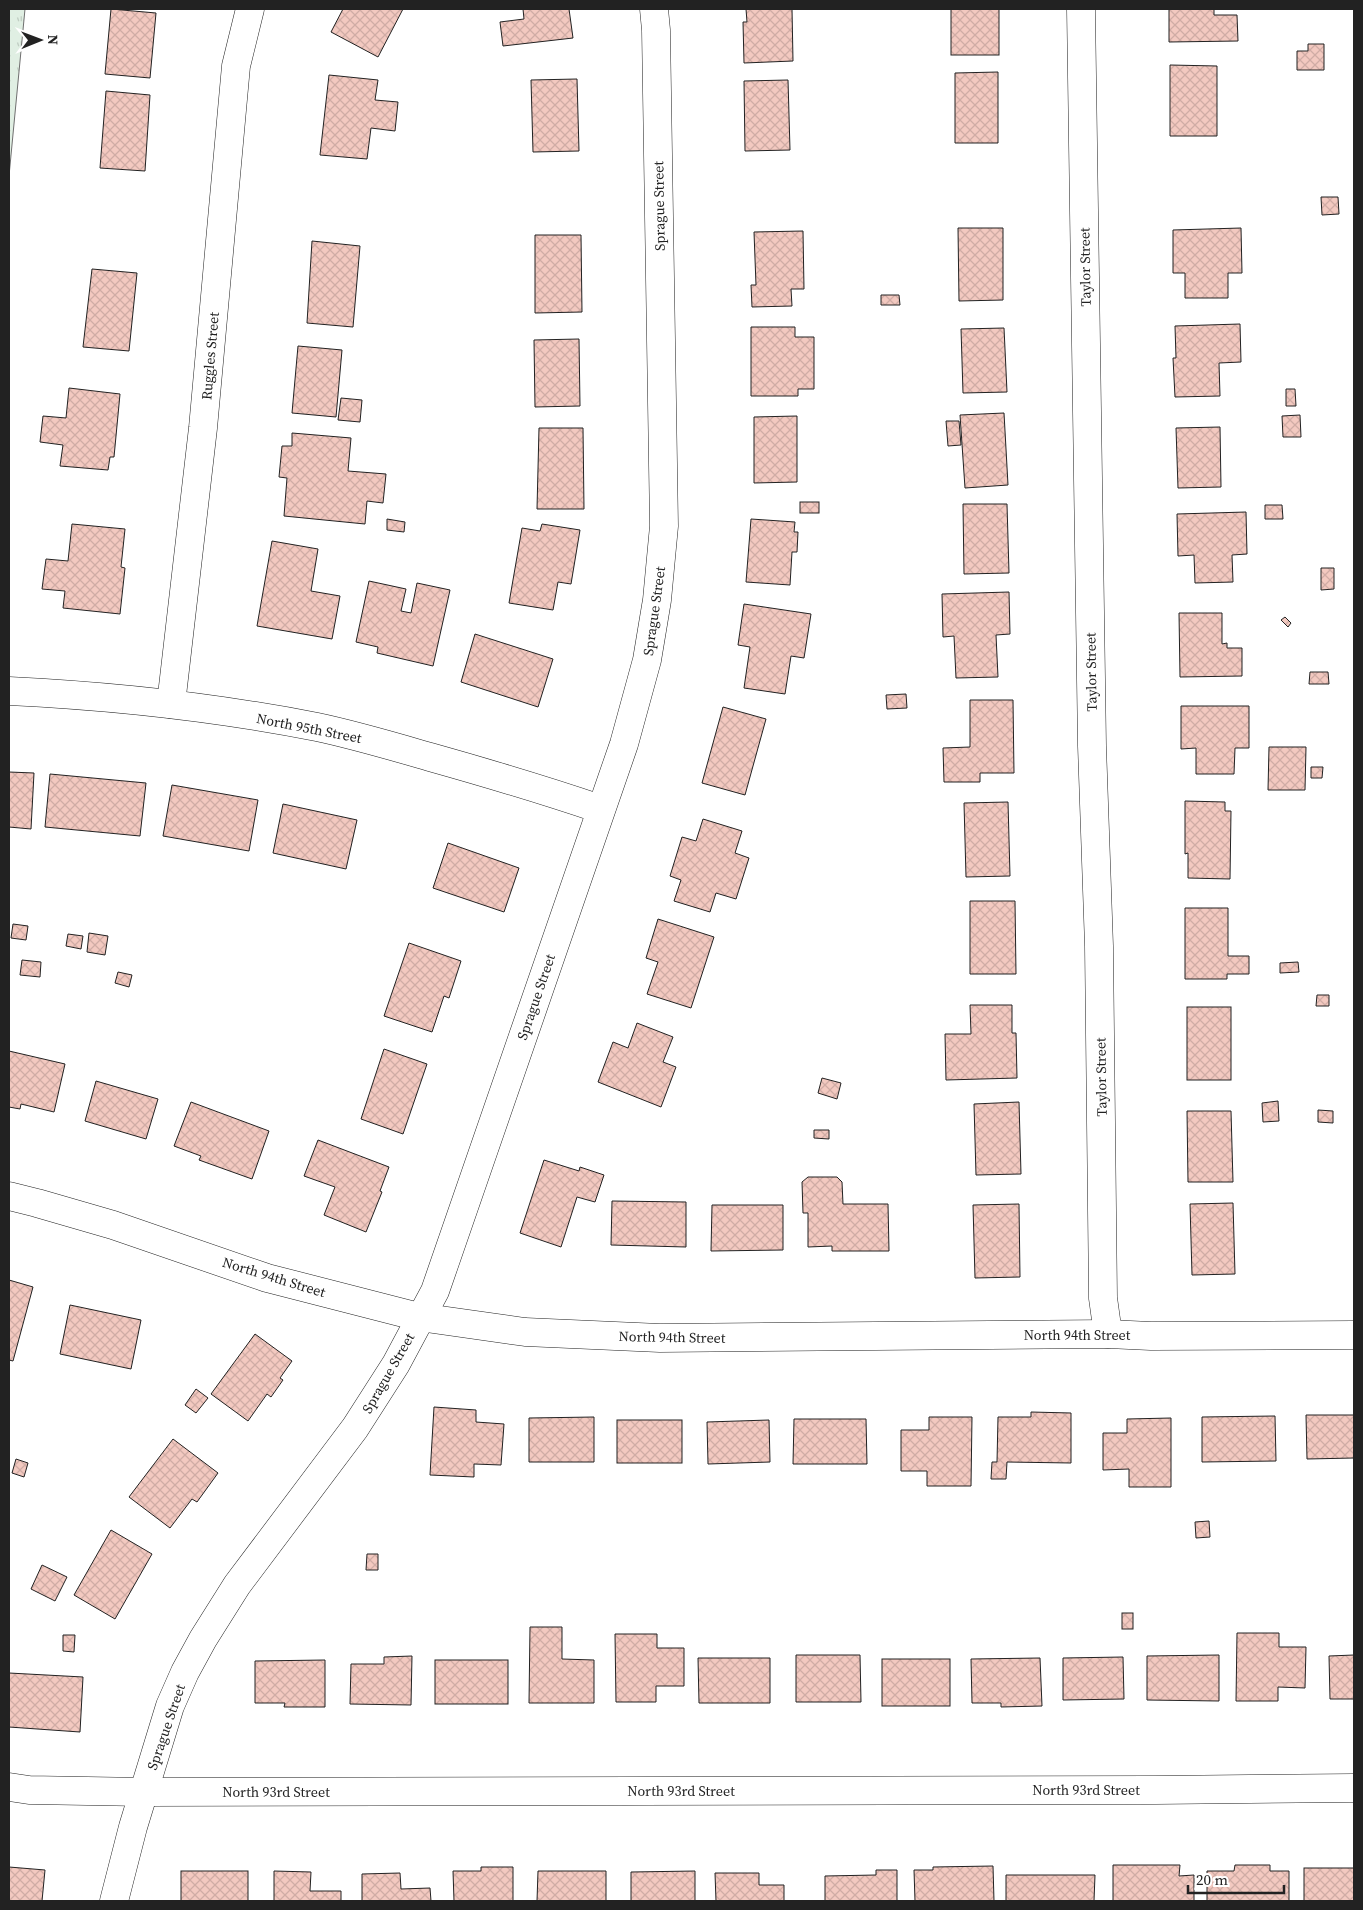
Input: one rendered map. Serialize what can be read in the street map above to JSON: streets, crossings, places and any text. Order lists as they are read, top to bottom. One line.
{"streets":{"street":["Sprague Street","Taylor Street","Ruggles Street","North 95th Street","North 94th Street","North 93rd Street"]},"crossings":[["Sprague Street","North 95th Street"],["Sprague Street","North 94th Street"],["Sprague Street","North 93rd Street"],["Taylor Street","North 94th Street"],["Ruggles Street","North 95th Street"]],"scale_bar":"20 m","north":"right"}
